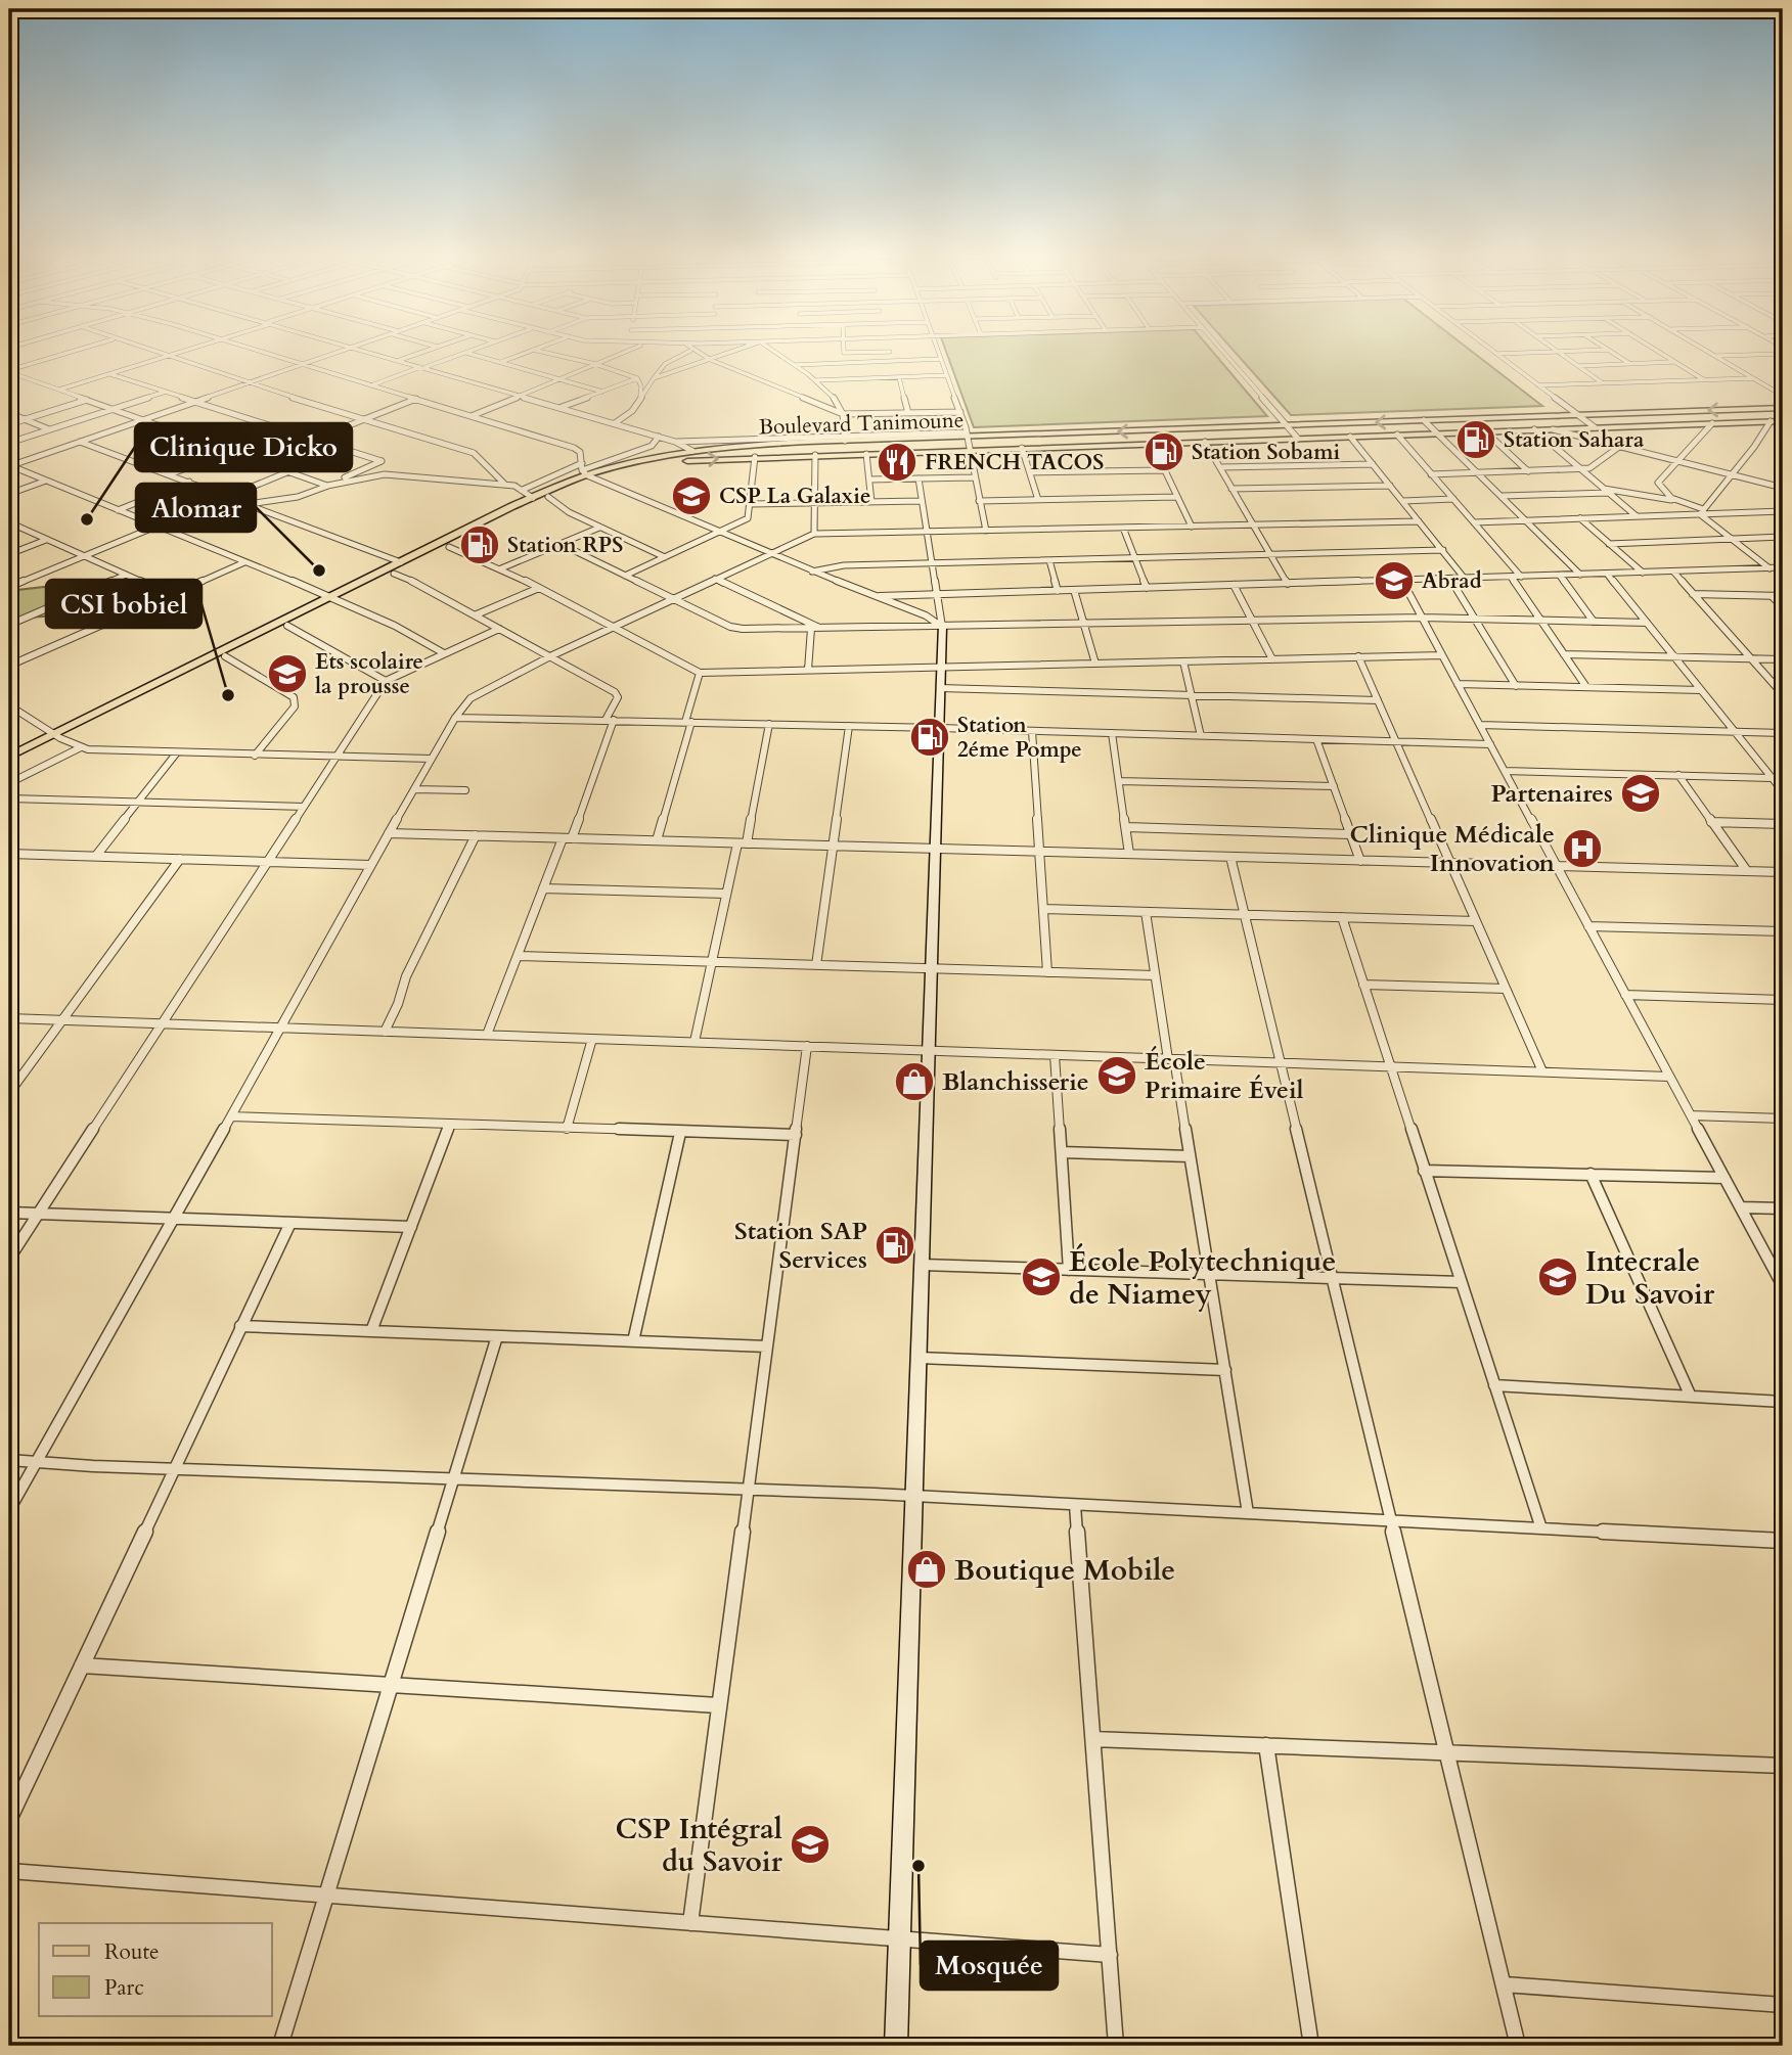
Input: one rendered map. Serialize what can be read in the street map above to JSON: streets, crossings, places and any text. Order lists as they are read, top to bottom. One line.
{"streets":{"main road":["Boulevard Tanimoune"]},"places":{"fuel station":["Station Sahara","Station Sobami","Station RPS","Station 2éme Pompe","Station SAP Services"],"restaurant":["FRENCH TACOS"],"school or university":["CSP La Galaxie","Abrad","Ets scolaire la prousse","Partenaires","École Primaire Éveil","École Polytechnique de Niamey","Intecrale Du Savoir","CSP Intégral du Savoir"],"other":["Clinique Dicko","Alomar","CSI bobiel","Mosquée"],"hospital":["Clinique Médicale Innovation"],"shop":["Blanchisserie","Boutique Mobile"]},"legend":["Route","Parc"]}
